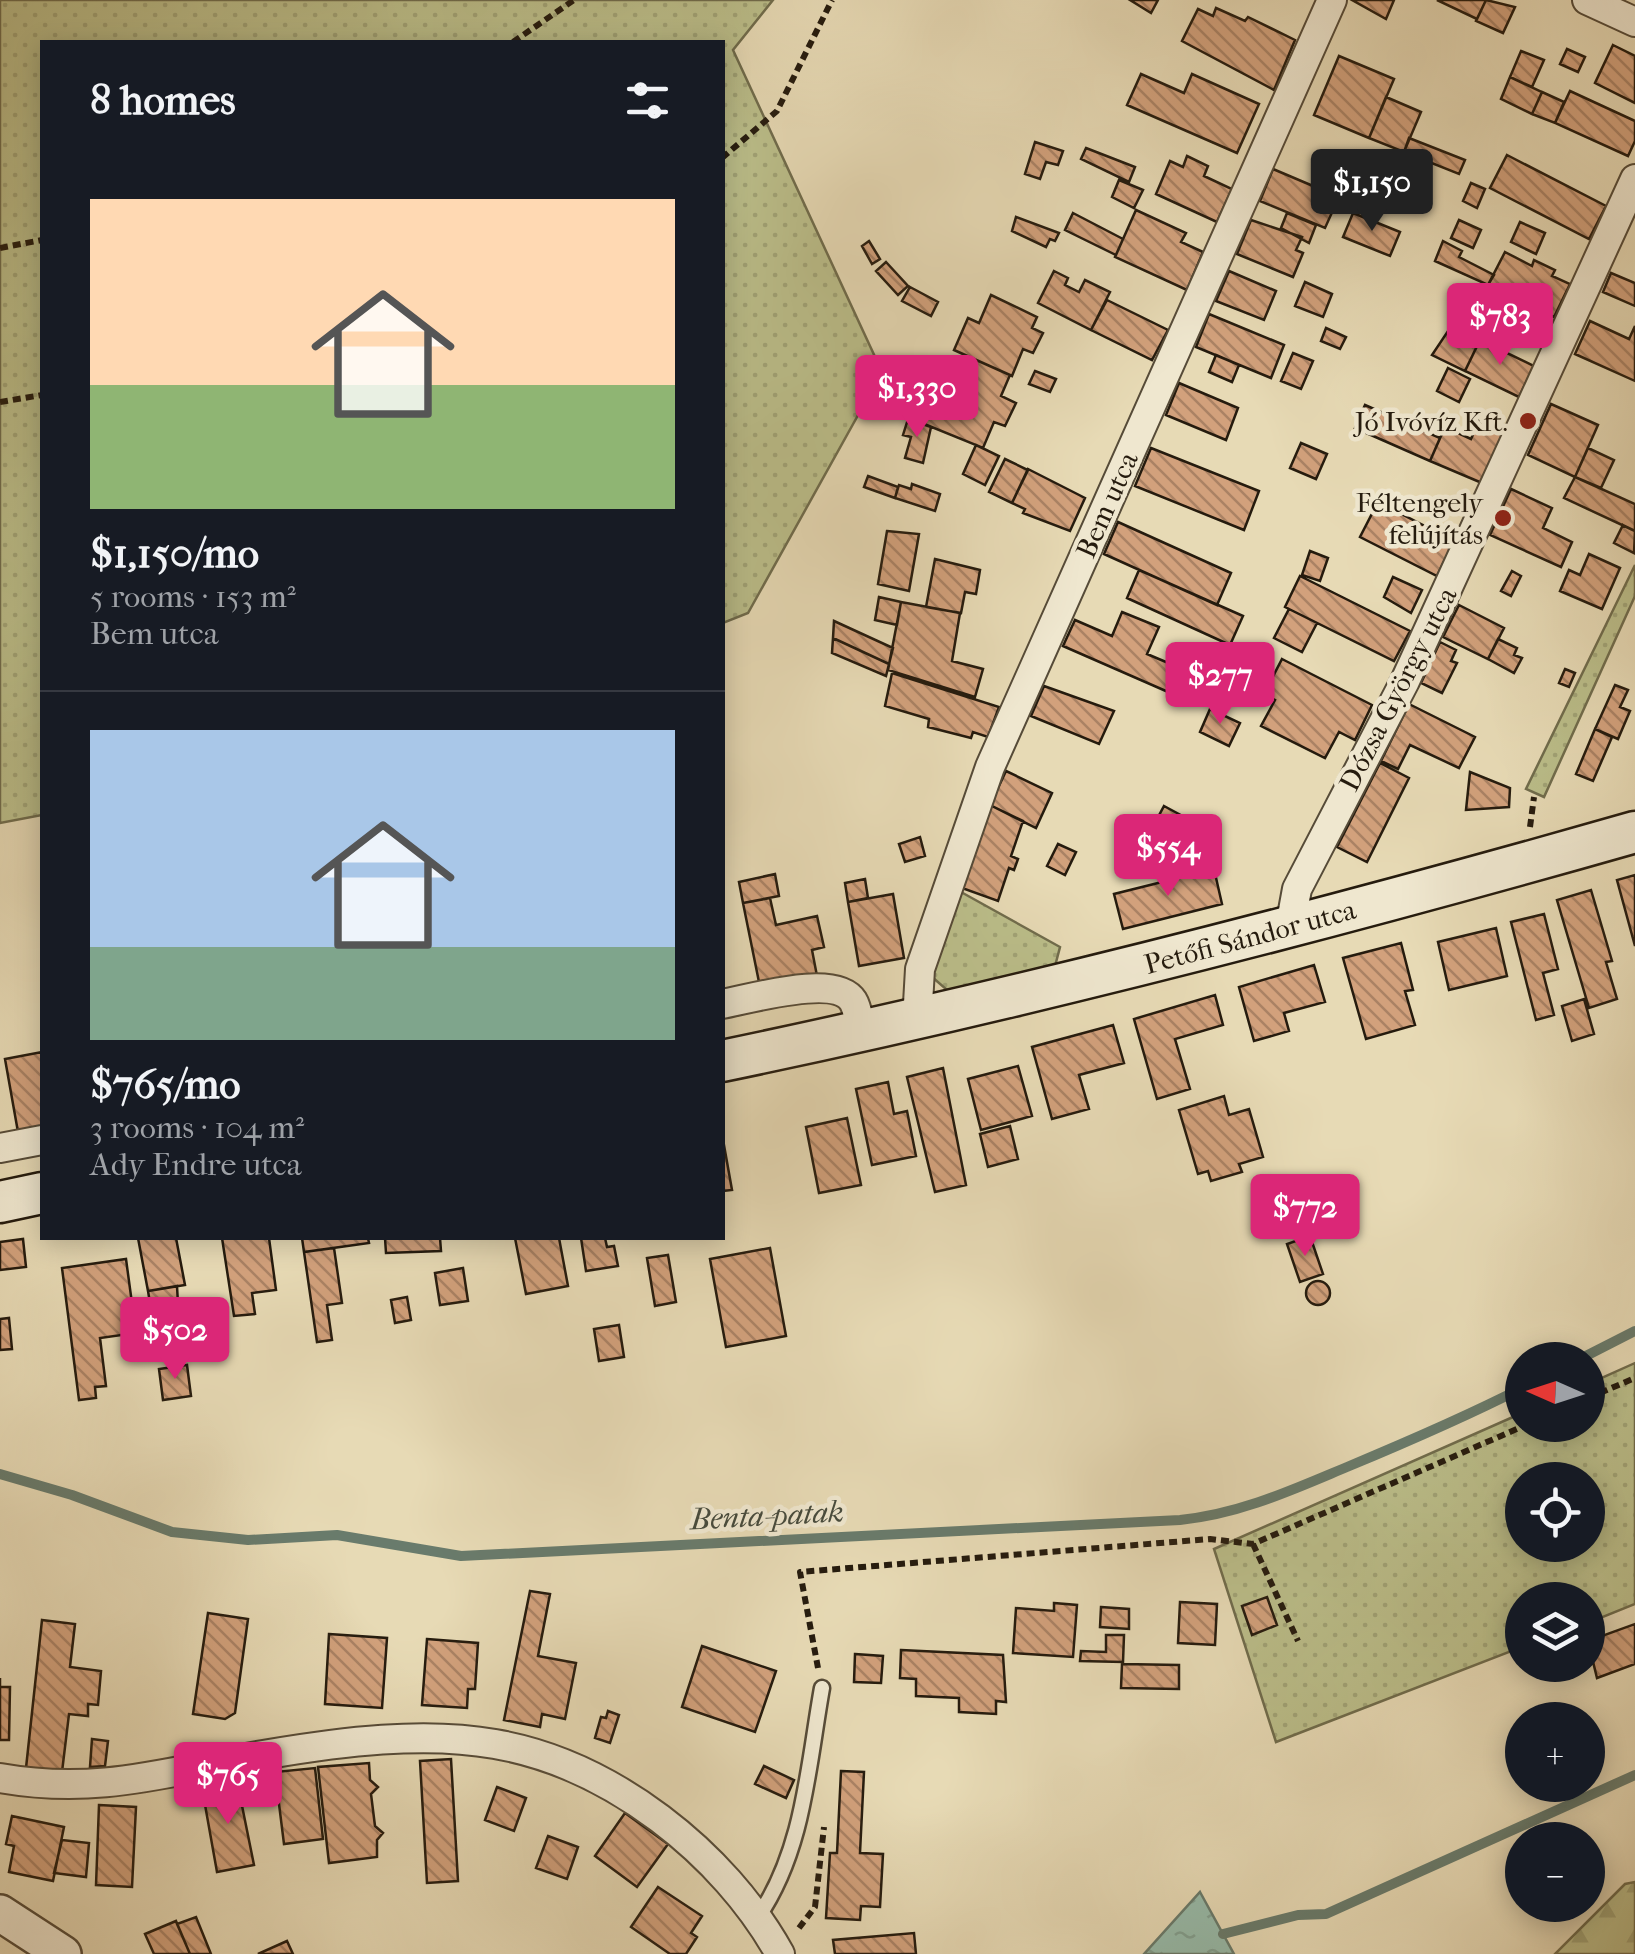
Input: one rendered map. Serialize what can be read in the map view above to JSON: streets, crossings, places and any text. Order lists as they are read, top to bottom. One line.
{"streets":{"main road":["Petőfi Sándor utca"],"street":["Bem utca","Dózsa György utca"]},"crossings":[["Bem utca","Petőfi Sándor utca"],["Dózsa György utca","Petőfi Sándor utca"]],"water":["Benta-patak"],"places":["Jó Ivóvíz Kft.","Féltengely felújítás"],"north":"left","page":{"heading":"8 homes","price":["$1,150","$783","$1,330","$277","$554","$772","$502","$765"],"list":[{"name":"$1,150/mo","note":"5 rooms · 153 m² · Bem utca"},{"name":"$765/mo","note":"3 rooms · 104 m² · Ady Endre utca"}],"map_buttons":["+","−"]}}
